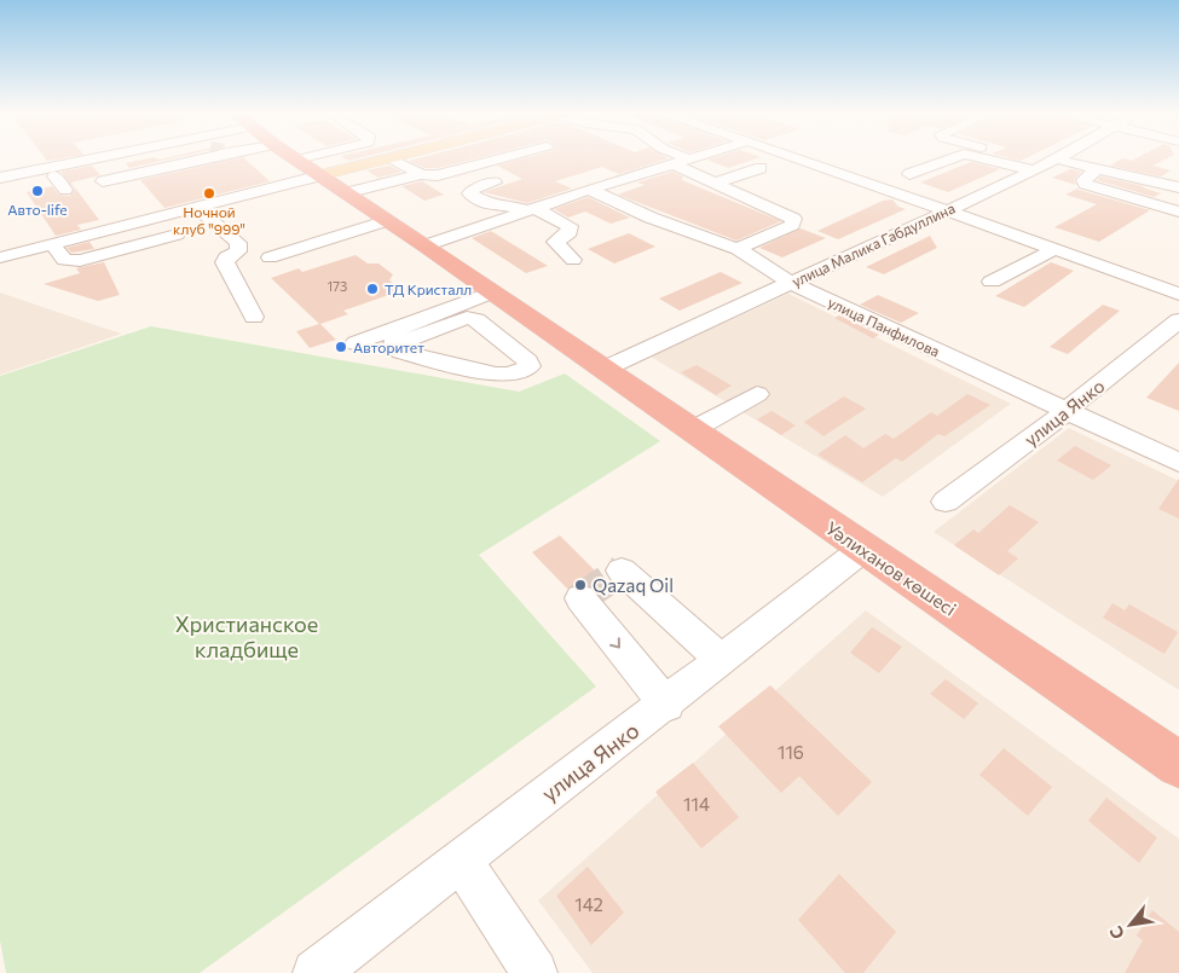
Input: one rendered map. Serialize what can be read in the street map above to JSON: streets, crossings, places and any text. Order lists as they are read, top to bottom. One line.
{"streets":{"highway":["Уәлиханов көшесі"],"street":["улица Малика Габдуллина","улица Панфилова","улица Янко"]},"crossings":[["улица Малика Габдуллина","улица Панфилова"],["улица Малика Габдуллина","Уәлиханов көшесі"],["улица Панфилова","улица Янко"],["улица Янко","Уәлиханов көшесі"]],"parks":["Христианское кладбище"],"places":["Авто-life","Ночной клуб \"999\"","ТД Кристалл","Авторитет","Qazaq Oil"],"house_numbers":["173","116","114","142"],"north":"bottom left"}
